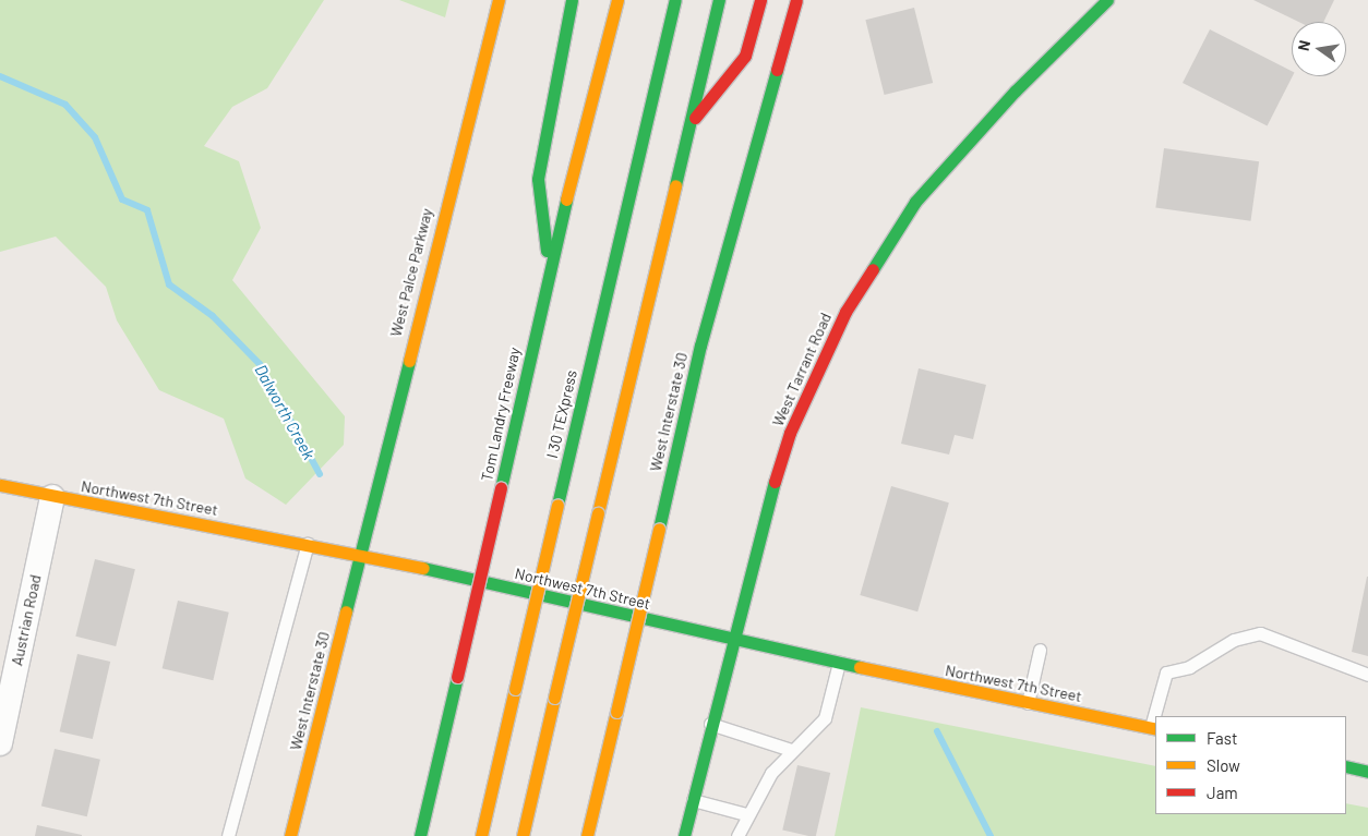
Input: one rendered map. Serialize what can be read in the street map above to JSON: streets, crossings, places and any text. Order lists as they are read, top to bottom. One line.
{"streets":{"main road":["West Palce Parkway","West Tarrant Road","West Interstate 30","Tom Landry Freeway","I 30 TEXpress","Northwest 7th Street"],"street":["Austrian Road"]},"crossings":[["West Palce Parkway","West Interstate 30"],["West Palce Parkway","Northwest 7th Street"],["West Tarrant Road","Northwest 7th Street"],["West Interstate 30","Northwest 7th Street"],["Northwest 7th Street","Austrian Road"]],"water":["Dalworth Creek"],"legend":["Fast","Slow","Jam"],"north":"left"}
